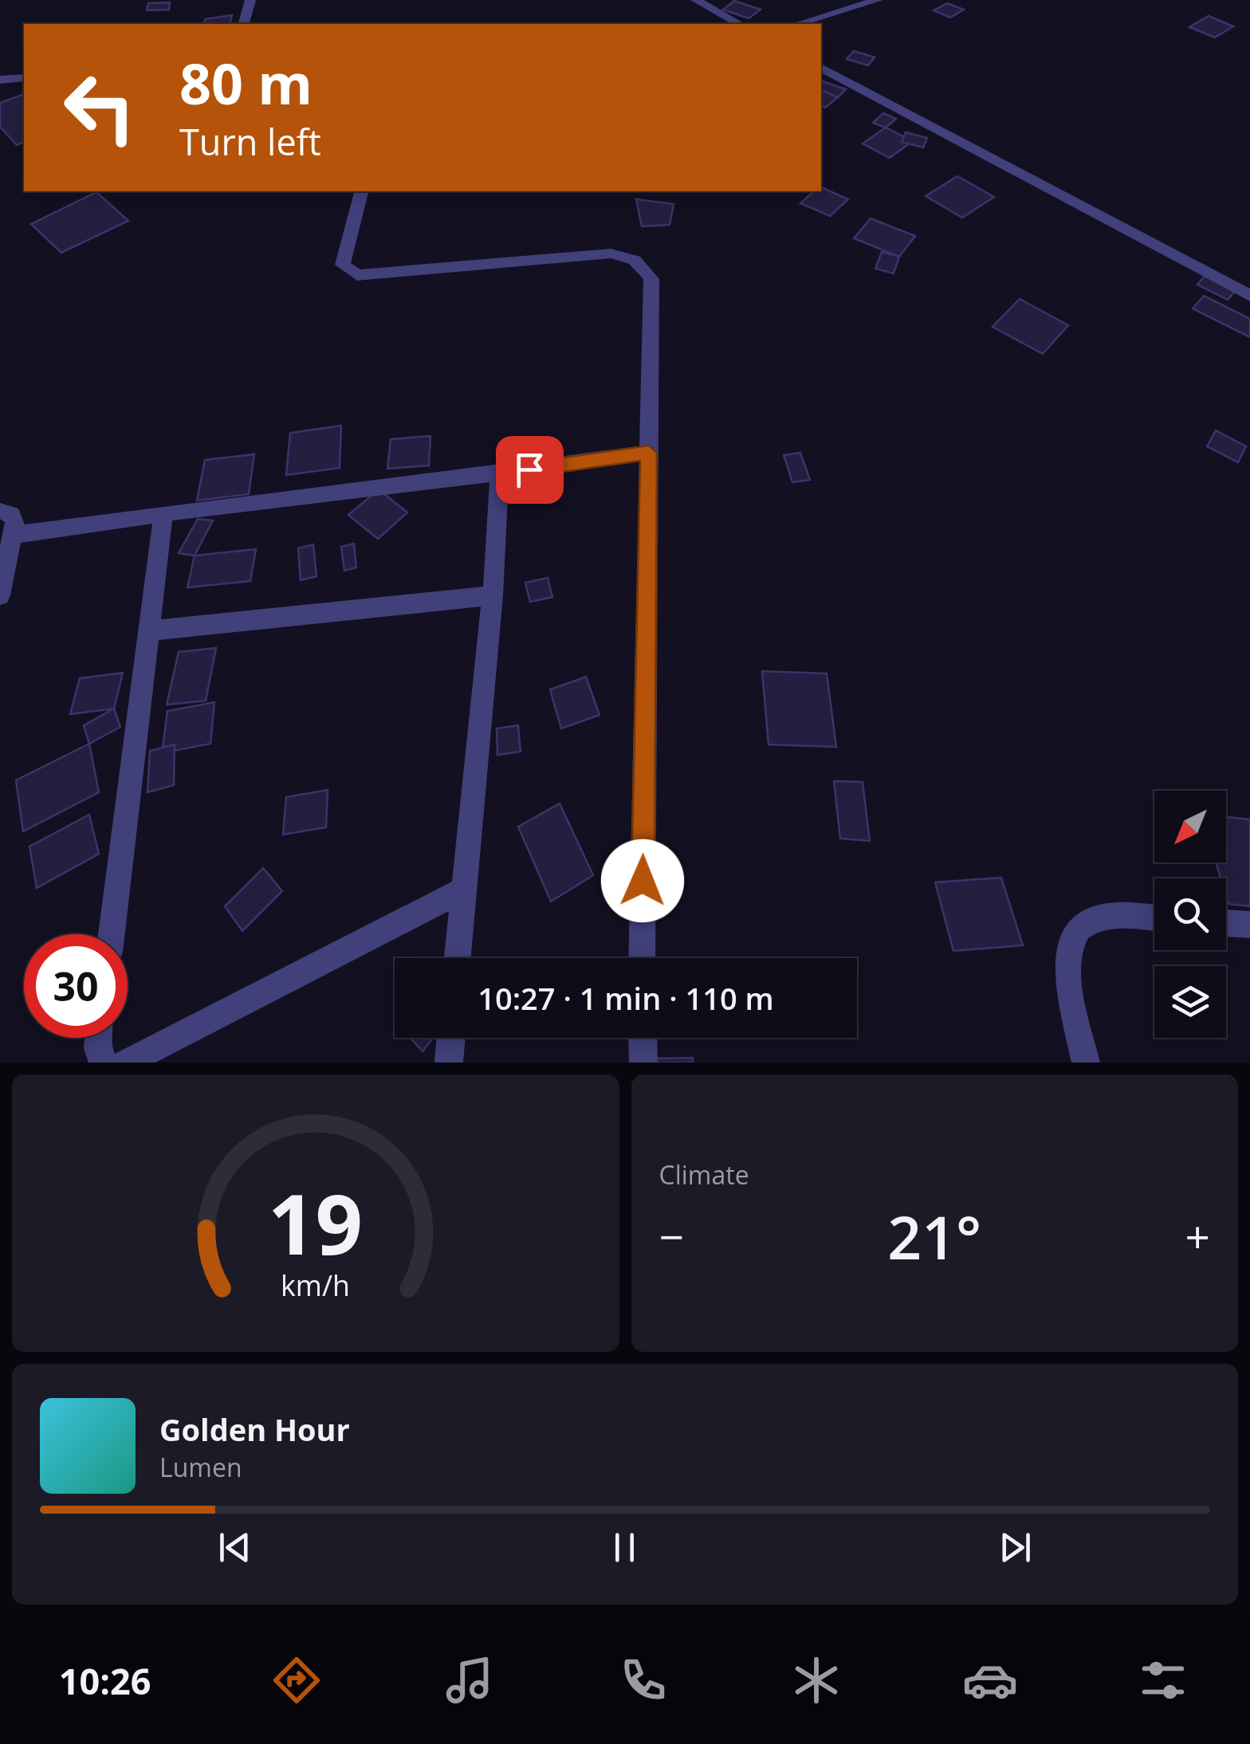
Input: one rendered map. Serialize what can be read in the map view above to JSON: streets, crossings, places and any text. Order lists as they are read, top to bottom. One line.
{"north":"bottom left","page":{"turn":["80 m","Turn left"],"limit":"30","trip":"10:27 · 1 min · 110 m","tile":"Climate","heat":["−","21°","+"],"song":["Golden Hour","Lumen"],"tabs":"10:26","gauge":["19","km/h"]}}
